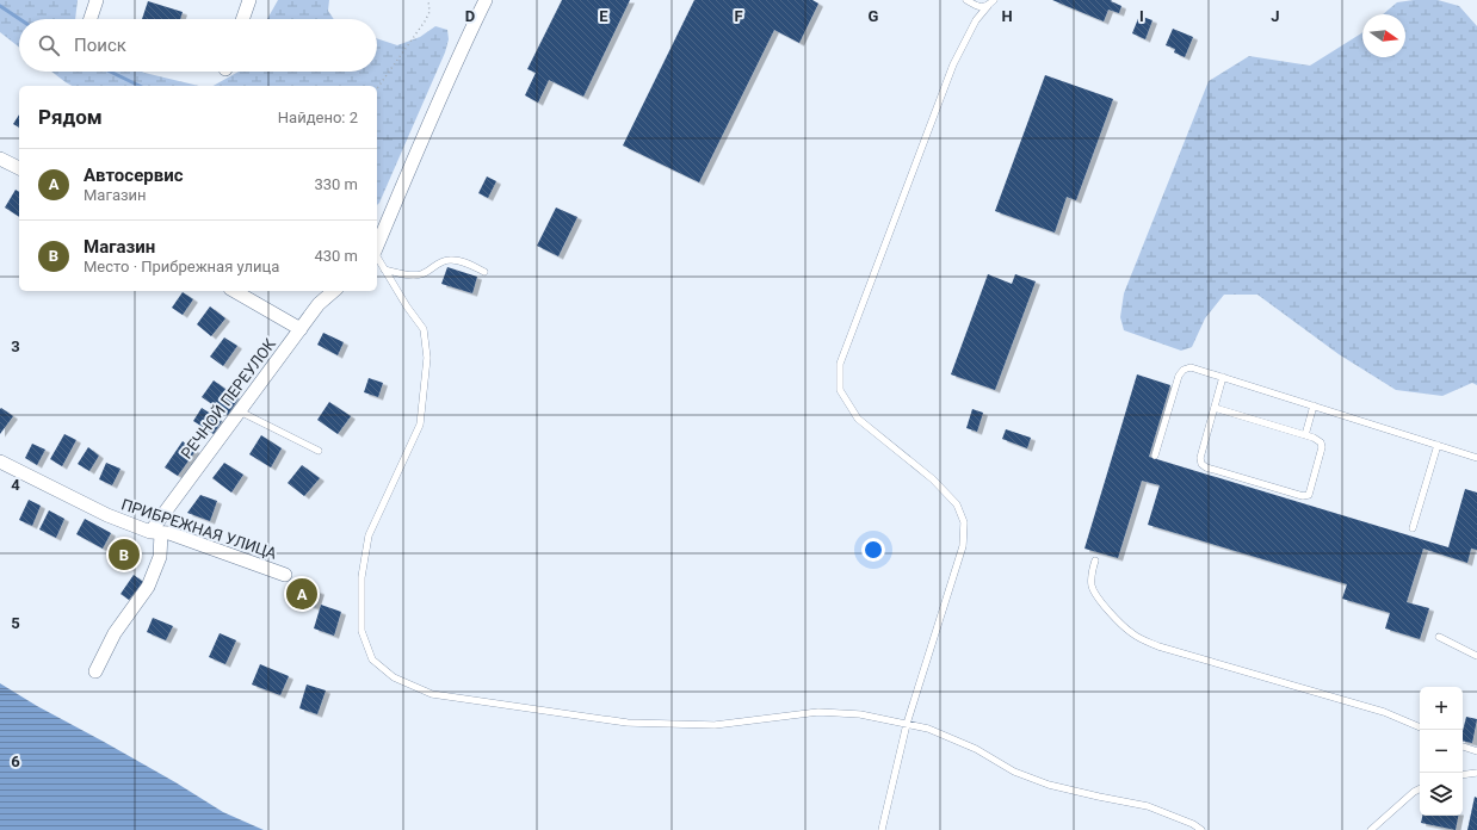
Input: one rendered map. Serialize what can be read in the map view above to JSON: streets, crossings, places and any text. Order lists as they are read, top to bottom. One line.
{"streets":{"street":["РЕЧНОЙ ПЕРЕУЛОК","ПРИБРЕЖНАЯ УЛИЦА"]},"crossings":[["РЕЧНОЙ ПЕРЕУЛОК","ПРИБРЕЖНАЯ УЛИЦА"]],"north":"right","page":{"search":"Поиск","heading":["Рядом","Найдено: 2"],"list":[{"mark":"A","name":"Автосервис","note":"Магазин","value":"330 m"},{"mark":"B","name":"Магазин","note":"Место · Прибрежная улица","value":"430 m"}],"pins":["B","A"],"map_buttons":["+","−"]},"grid":{"columns":["D","E","F","G","H","I","J"],"rows":["3","4","5","6"]}}
